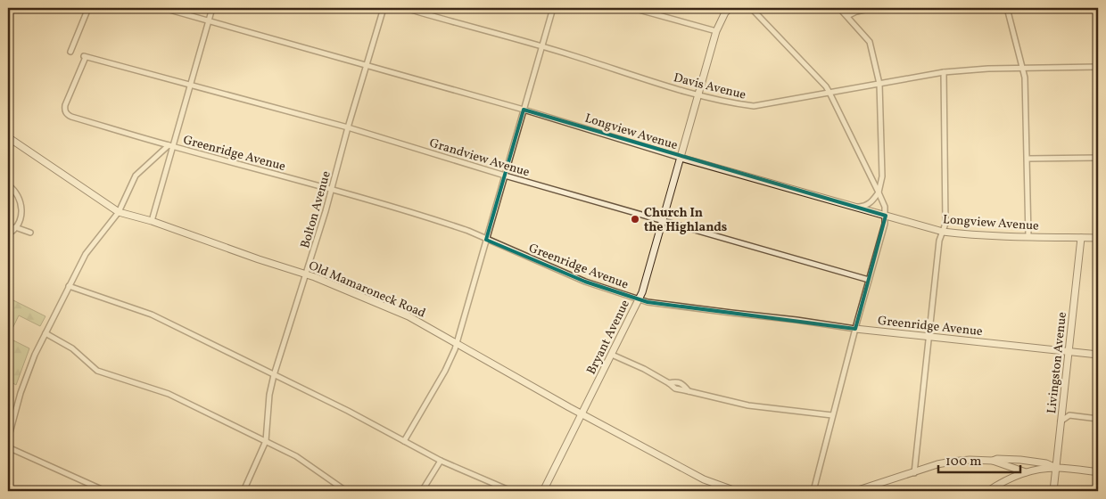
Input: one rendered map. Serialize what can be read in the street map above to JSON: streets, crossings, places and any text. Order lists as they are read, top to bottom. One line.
{"streets":{"street":["Davis Avenue","Longview Avenue","Greenridge Avenue","Grandview Avenue","Bolton Avenue","Old Mamaroneck Road","Bryant Avenue","Livingston Avenue"]},"crossings":[["Davis Avenue","Bryant Avenue"],["Longview Avenue","Bolton Avenue"],["Longview Avenue","Bryant Avenue"],["Longview Avenue","Livingston Avenue"],["Greenridge Avenue","Grandview Avenue"],["Greenridge Avenue","Bolton Avenue"],["Greenridge Avenue","Bryant Avenue"],["Greenridge Avenue","Livingston Avenue"],["Grandview Avenue","Bolton Avenue"],["Grandview Avenue","Bryant Avenue"],["Bolton Avenue","Old Mamaroneck Road"],["Old Mamaroneck Road","Bryant Avenue"]],"places":["Church In the Highlands"],"scale_bar":"100 m"}
